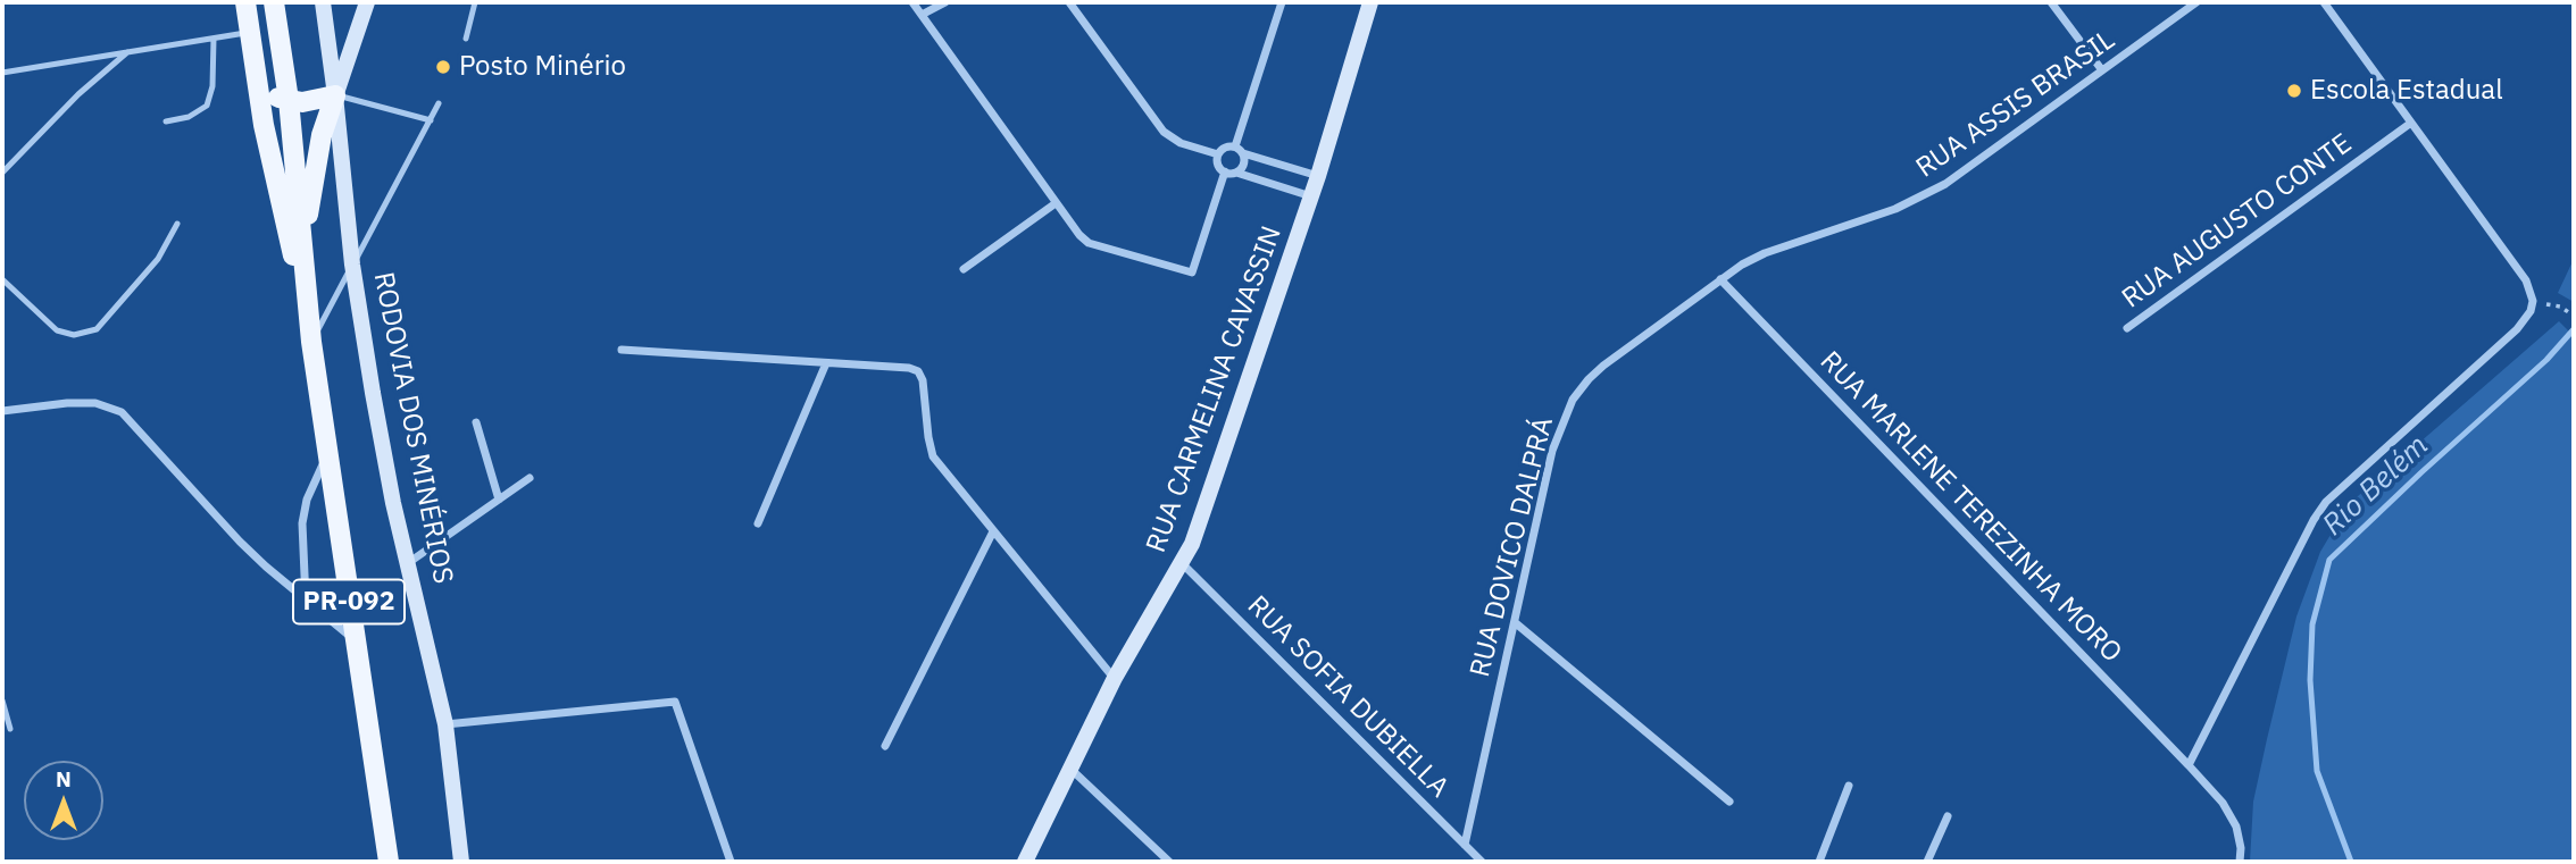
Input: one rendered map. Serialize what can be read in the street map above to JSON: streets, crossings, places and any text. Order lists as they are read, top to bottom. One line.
{"streets":{"main road":["RUA CARMELINA CAVASSIN","RODOVIA DOS MINÉRIOS","PR-092"],"street":["RUA ASSIS BRASIL","RUA AUGUSTO CONTE","RUA MARLENE TEREZINHA MORO","RUA DOVICO DALPRÁ","RUA SOFIA DUBIELLA"]},"crossings":[["RUA ASSIS BRASIL","RUA MARLENE TEREZINHA MORO"],["RUA ASSIS BRASIL","RUA DOVICO DALPRÁ"],["RUA CARMELINA CAVASSIN","RUA SOFIA DUBIELLA"],["RUA MARLENE TEREZINHA MORO","RUA DOVICO DALPRÁ"],["RUA DOVICO DALPRÁ","RUA SOFIA DUBIELLA"]],"water":["Rio Belém"],"places":["Posto Minério","Escola Estadual"],"north":"top"}
